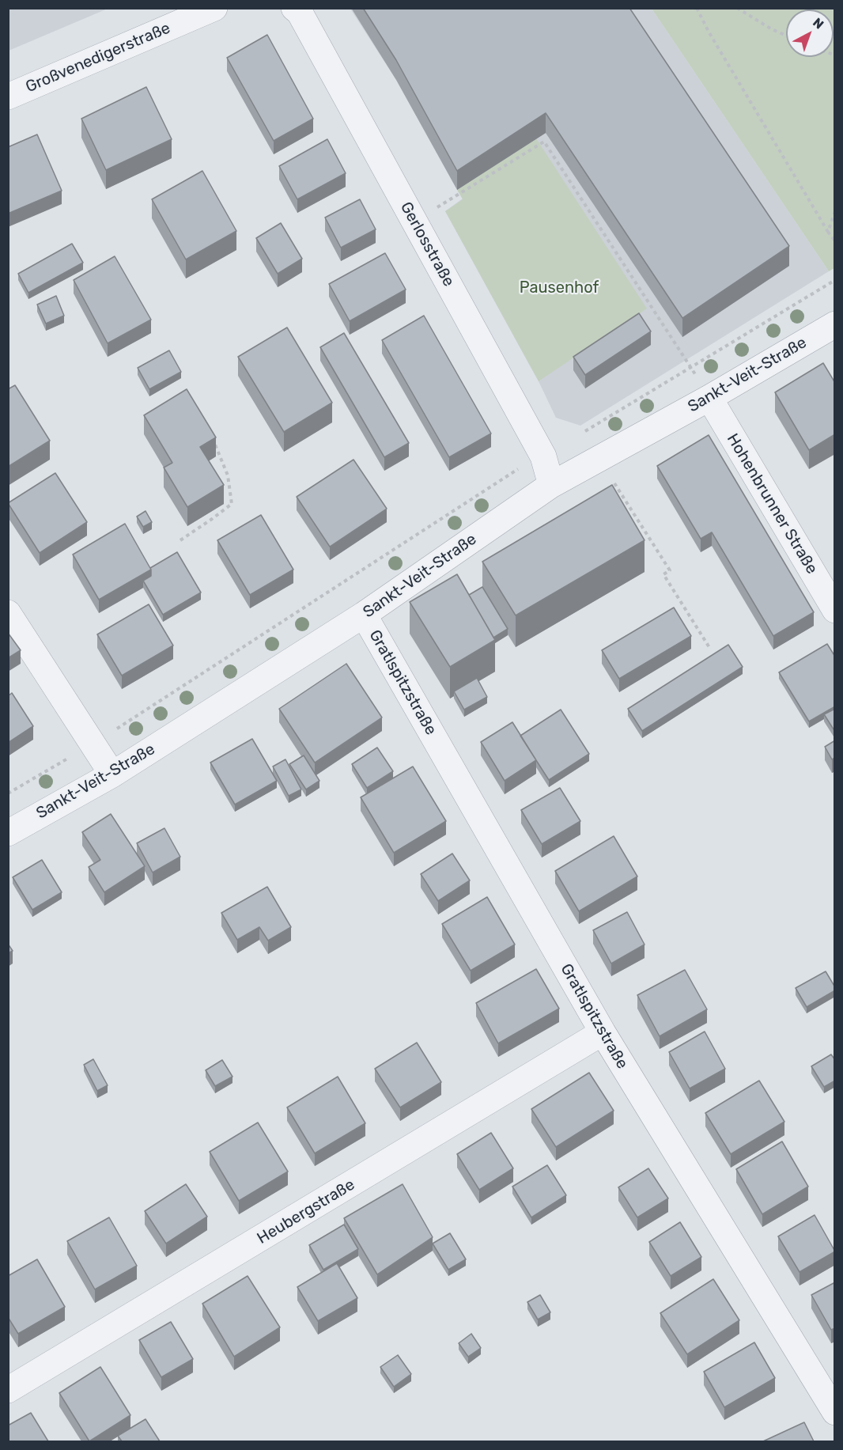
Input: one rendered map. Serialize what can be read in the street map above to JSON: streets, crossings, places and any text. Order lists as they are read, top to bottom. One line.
{"streets":{"street":["Großvenedigerstraße","Gerlosstraße","Sankt-Veit-Straße","Hohenbrunner Straße","Gratlspitzstraße","Heubergstraße"]},"crossings":[["Gerlosstraße","Sankt-Veit-Straße"],["Sankt-Veit-Straße","Hohenbrunner Straße"],["Sankt-Veit-Straße","Gratlspitzstraße"],["Gratlspitzstraße","Heubergstraße"]],"parks":["Pausenhof"],"north":"top right"}
